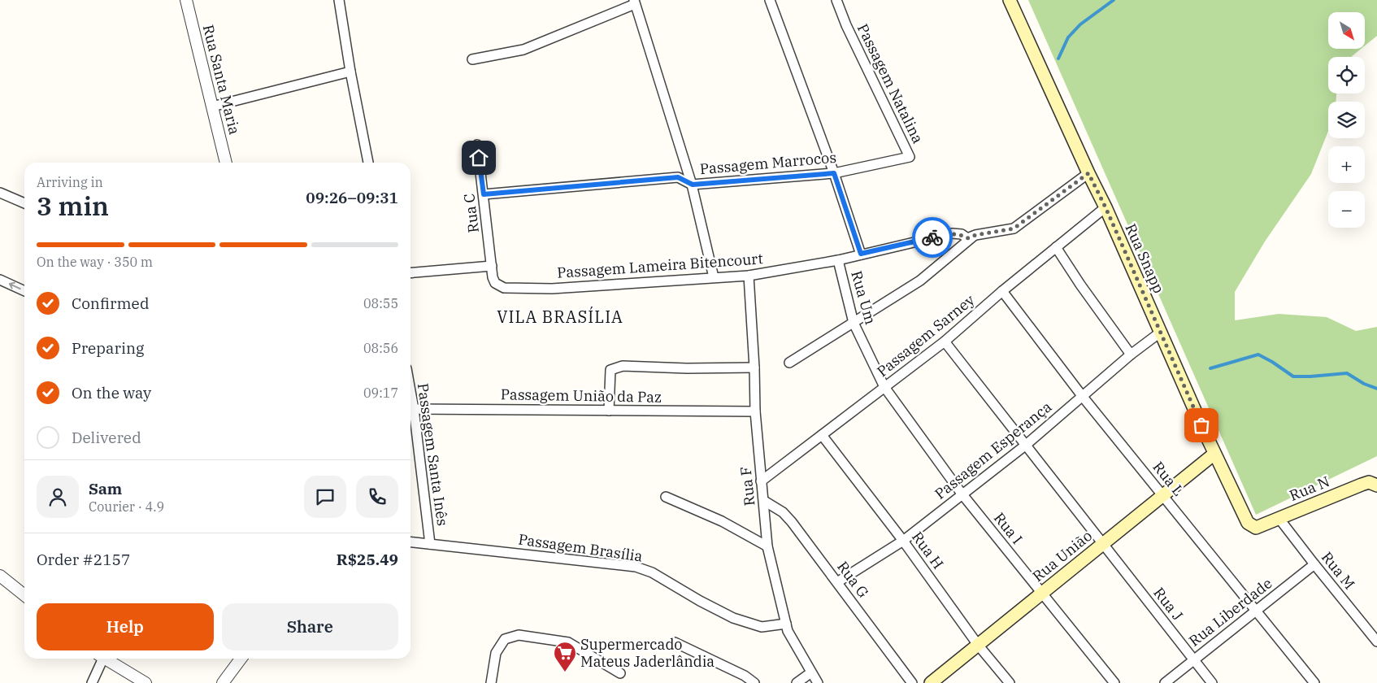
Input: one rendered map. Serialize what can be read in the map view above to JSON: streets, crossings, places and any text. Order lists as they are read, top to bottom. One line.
{"streets":{"main road":["Rua Snapp","Rua N","Rua União"],"street":["Rua Santa Maria","Passagem Natalina","Passagem Marrocos","Rua C","Passagem Lameira Bitencourt","Rua Um","Passagem Sarney","Passagem União da Paz","Passagem Esperança","Passagem Santa Inês","Rua L","Rua F","Rua I","Passagem Brasília","Rua H","Rua M","Rua G","Rua J","Rua Liberdade"]},"crossings":[["Passagem Natalina","Passagem Marrocos"],["Passagem Marrocos","Rua C"],["Rua C","Passagem Lameira Bitencourt"],["Rua Snapp","Passagem Lameira Bitencourt"],["Rua Snapp","Passagem Sarney"],["Rua Snapp","Passagem Esperança"],["Rua Snapp","Rua N"],["Rua Snapp","Rua União"],["Passagem Lameira Bitencourt","Rua Um"],["Passagem Lameira Bitencourt","Rua F"],["Rua Um","Passagem Sarney"],["Rua Um","Rua I"],["Passagem Sarney","Rua L"],["Passagem Sarney","Rua F"],["Passagem Sarney","Rua I"],["Passagem Sarney","Rua H"],["Passagem União da Paz","Rua F"],["Passagem Esperança","Rua L"],["Passagem Esperança","Rua I"],["Passagem Esperança","Rua H"],["Passagem Esperança","Rua G"],["Passagem Santa Inês","Passagem Brasília"],["Rua L","Rua União"],["Rua L","Rua Liberdade"],["Rua F","Passagem Brasília"],["Rua F","Rua G"],["Rua N","Rua M"],["Rua I","Rua União"],["Rua H","Rua União"],["Rua União","Rua J"],["Rua M","Rua Liberdade"],["Rua J","Rua Liberdade"]],"districts":["VILA BRASÍLIA"],"places":{"supermarket":["Supermercado Mateus Jaderlândia"]},"north":"bottom right","page":{"map_buttons":["+","−"],"heading":["3 min","Arriving in","09:26–09:31"],"panel":["Sam","Courier · 4.9","Order #2157","R$25.49"],"bar":"On the way · 350 m","list":[["Confirmed","08:55"],["Preparing","08:56"],["On the way","09:17"],"Delivered"],"buttons":["Help","Share"]}}
